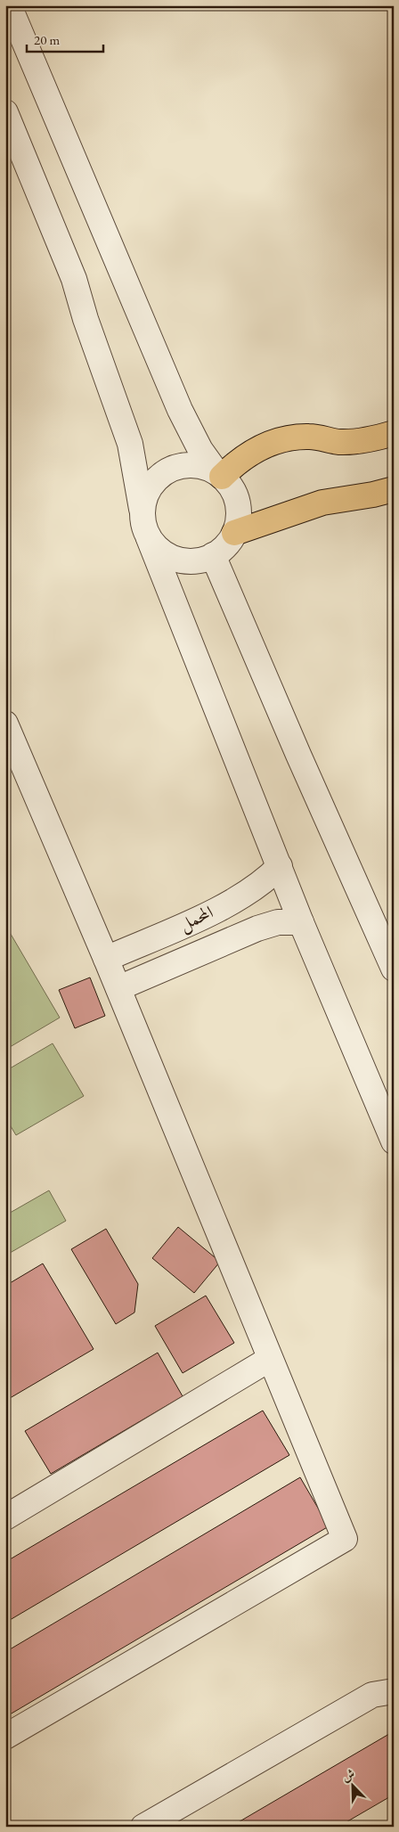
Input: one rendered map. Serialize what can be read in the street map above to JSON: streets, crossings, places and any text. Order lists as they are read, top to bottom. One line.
{"streets":{"street":["المحمل"]},"scale_bar":"20 m","north":"top left"}
